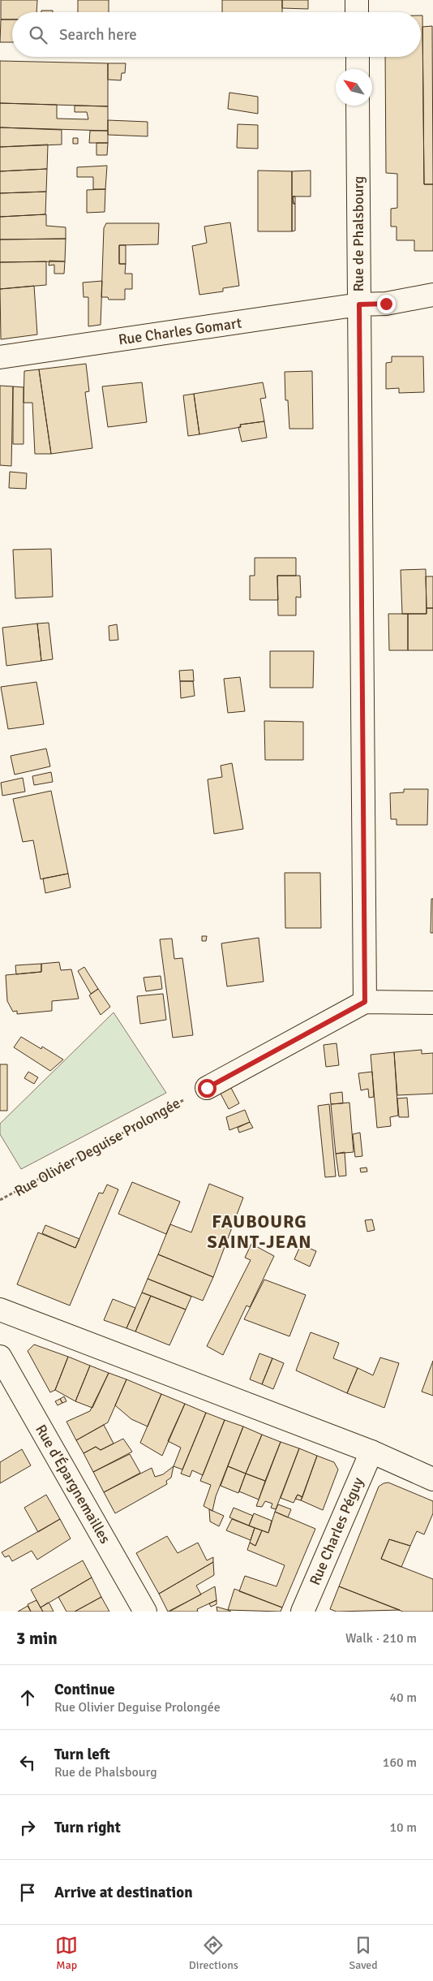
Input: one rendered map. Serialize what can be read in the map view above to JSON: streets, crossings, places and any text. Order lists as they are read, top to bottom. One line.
{"streets":{"street":["Rue de Phalsbourg","Rue Charles Gomart","Rue d'Épargnemailles","Rue Charles Péguy"],"path":["Rue Olivier Deguise Prolongée"]},"crossings":[["Rue de Phalsbourg","Rue Charles Gomart"]],"districts":["FAUBOURG SAINT-JEAN"],"north":"top left","page":{"search":"Search here","heading":["3 min","Walk · 210 m"],"list":[["Continue","Rue Olivier Deguise Prolongée","40 m"],["Turn left","Rue de Phalsbourg","160 m"],["Turn right","10 m"],"Arrive at destination"],"nav":["Map","Directions","Saved"]}}
